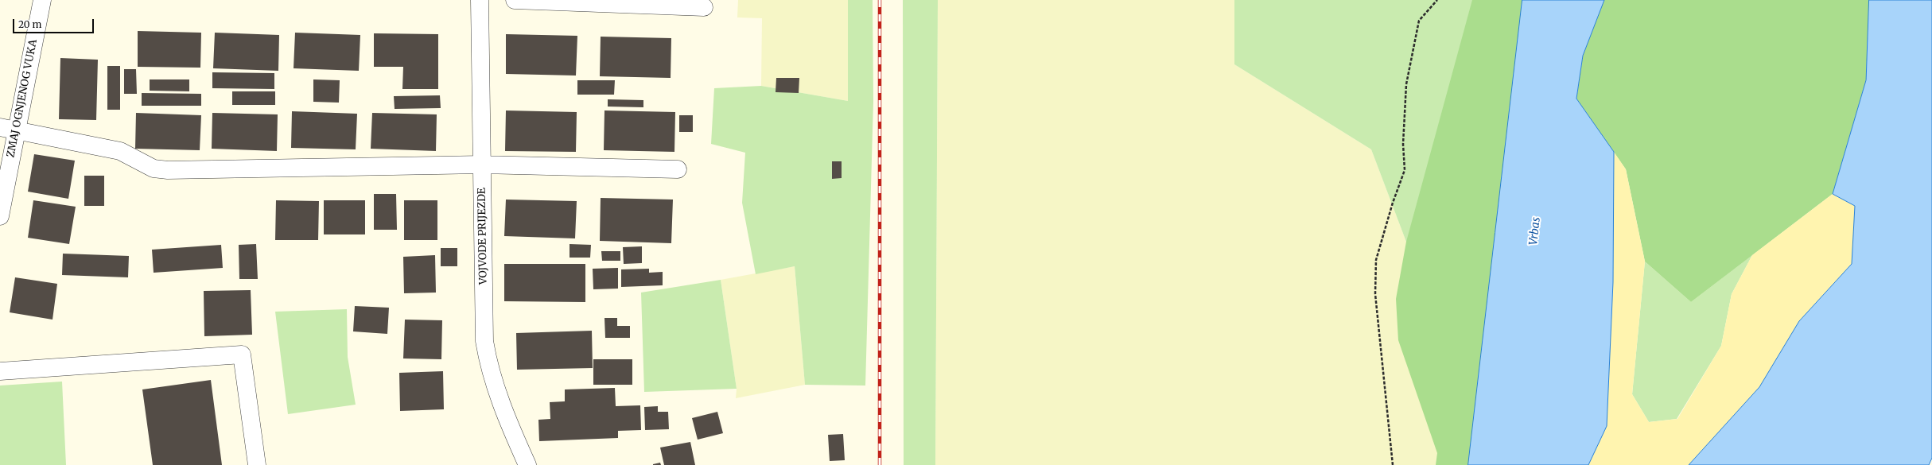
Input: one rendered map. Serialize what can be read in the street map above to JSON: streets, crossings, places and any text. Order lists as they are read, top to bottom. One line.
{"streets":{"street":["ZMAJ OGNJENOG VUKA","VOJVODE PRIJEZDE"]},"water":["Vrbas"],"scale_bar":"20 m"}
